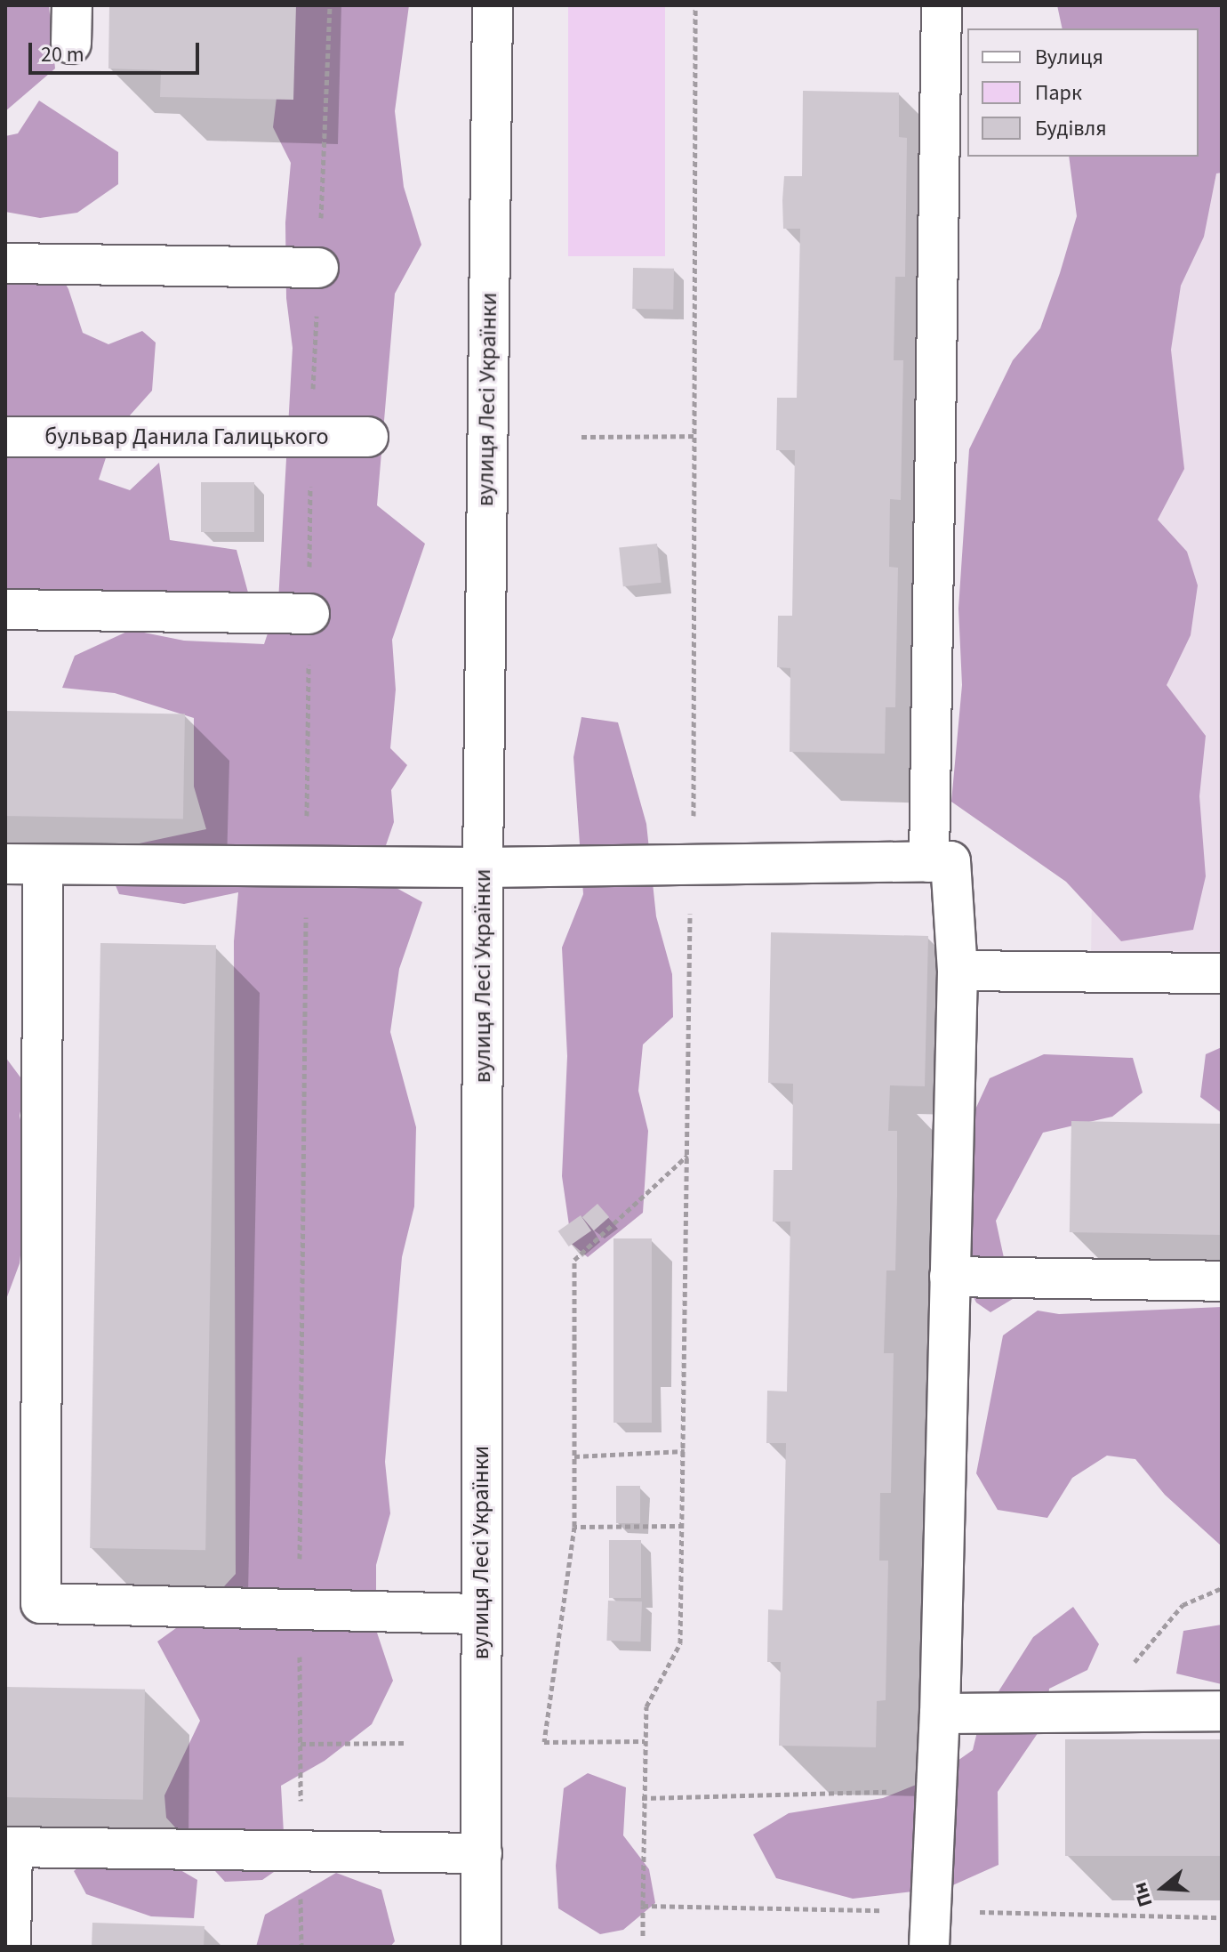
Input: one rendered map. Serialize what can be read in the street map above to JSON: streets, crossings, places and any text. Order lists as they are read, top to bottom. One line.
{"streets":{"main road":["вулиця Лесі Українки","бульвар Данила Галицького"]},"legend":["Вулиця","Парк","Будівля"],"scale_bar":"20 m","north":"left"}
